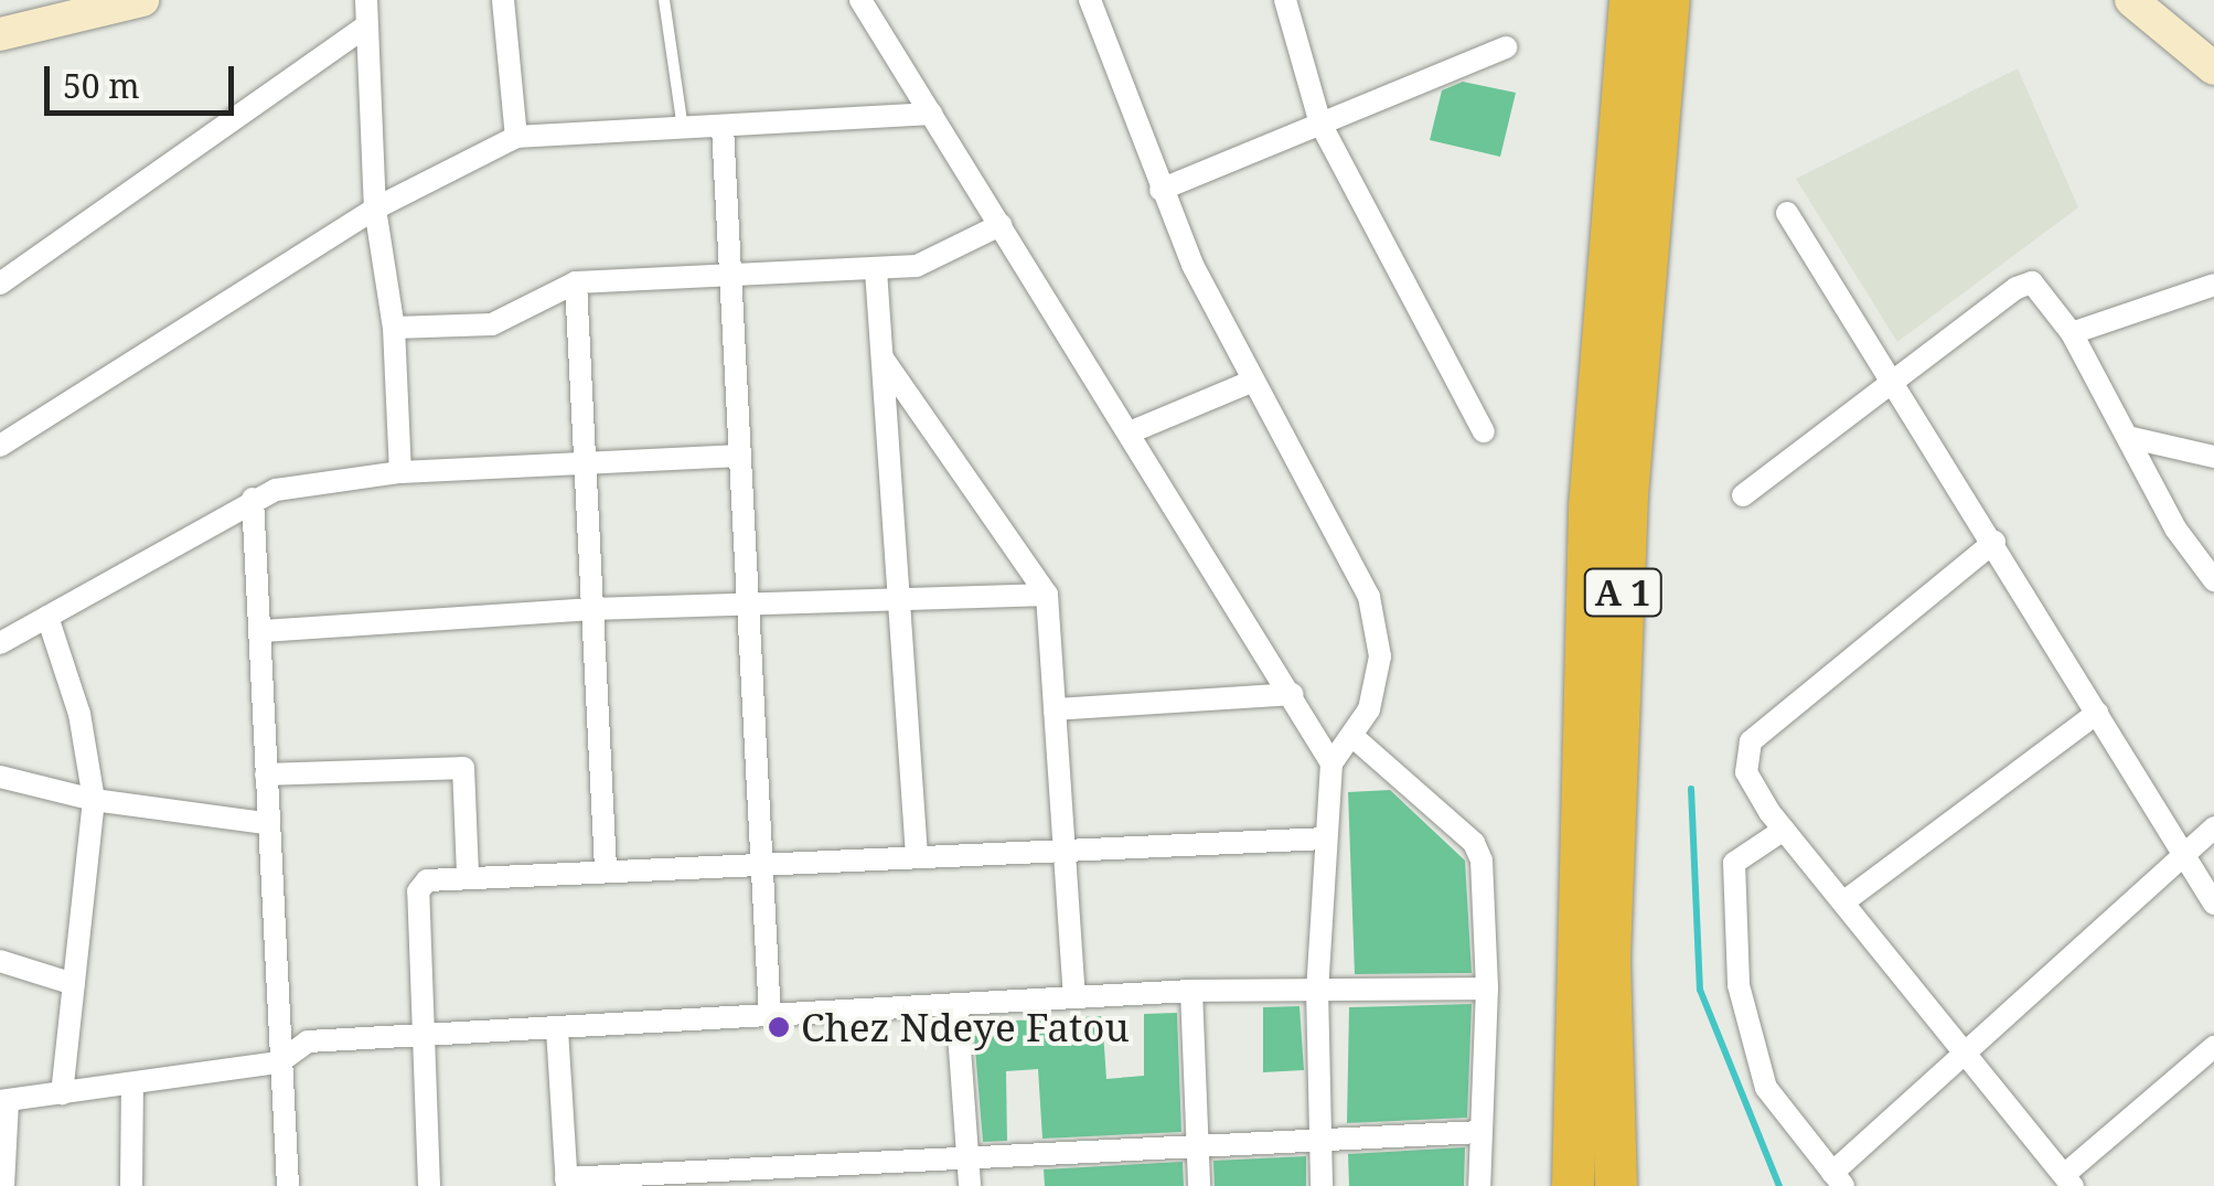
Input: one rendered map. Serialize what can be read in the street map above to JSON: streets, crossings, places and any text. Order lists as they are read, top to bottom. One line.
{"streets":{"highway":["A 1"]},"places":["Chez Ndeye Fatou"],"scale_bar":"50 m"}
